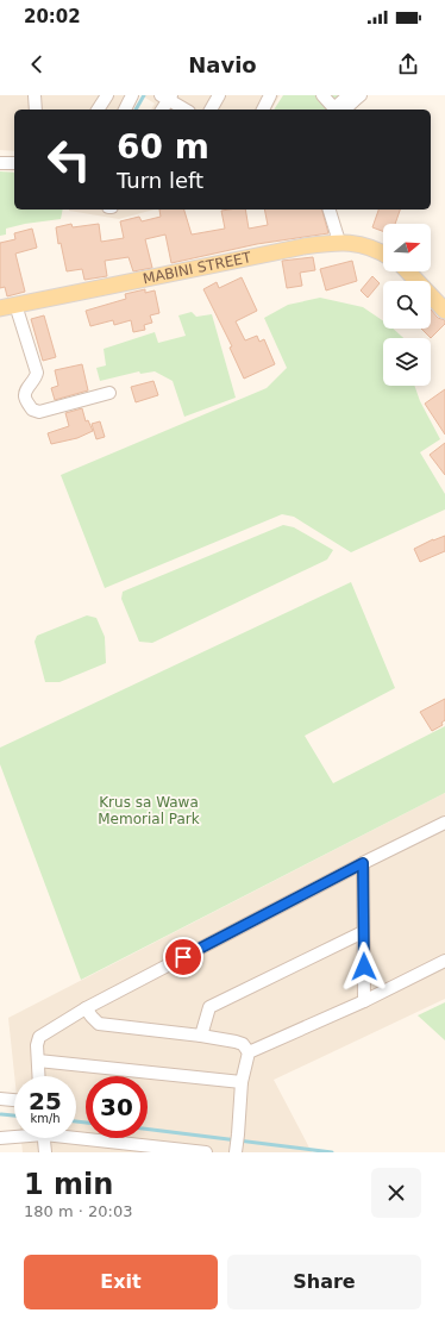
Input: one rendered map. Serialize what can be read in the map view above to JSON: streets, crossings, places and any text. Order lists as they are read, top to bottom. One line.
{"streets":{"main road":["MABINI STREET"]},"parks":["Krus sa Wawa Memorial Park"],"north":"right","page":{"status":"20:02","header":"Navio","turn":["60 m","Turn left"],"speed":"25 km/h","limit":"30","heading":["1 min","180 m · 20:03"],"buttons":["Exit","Share"]}}
